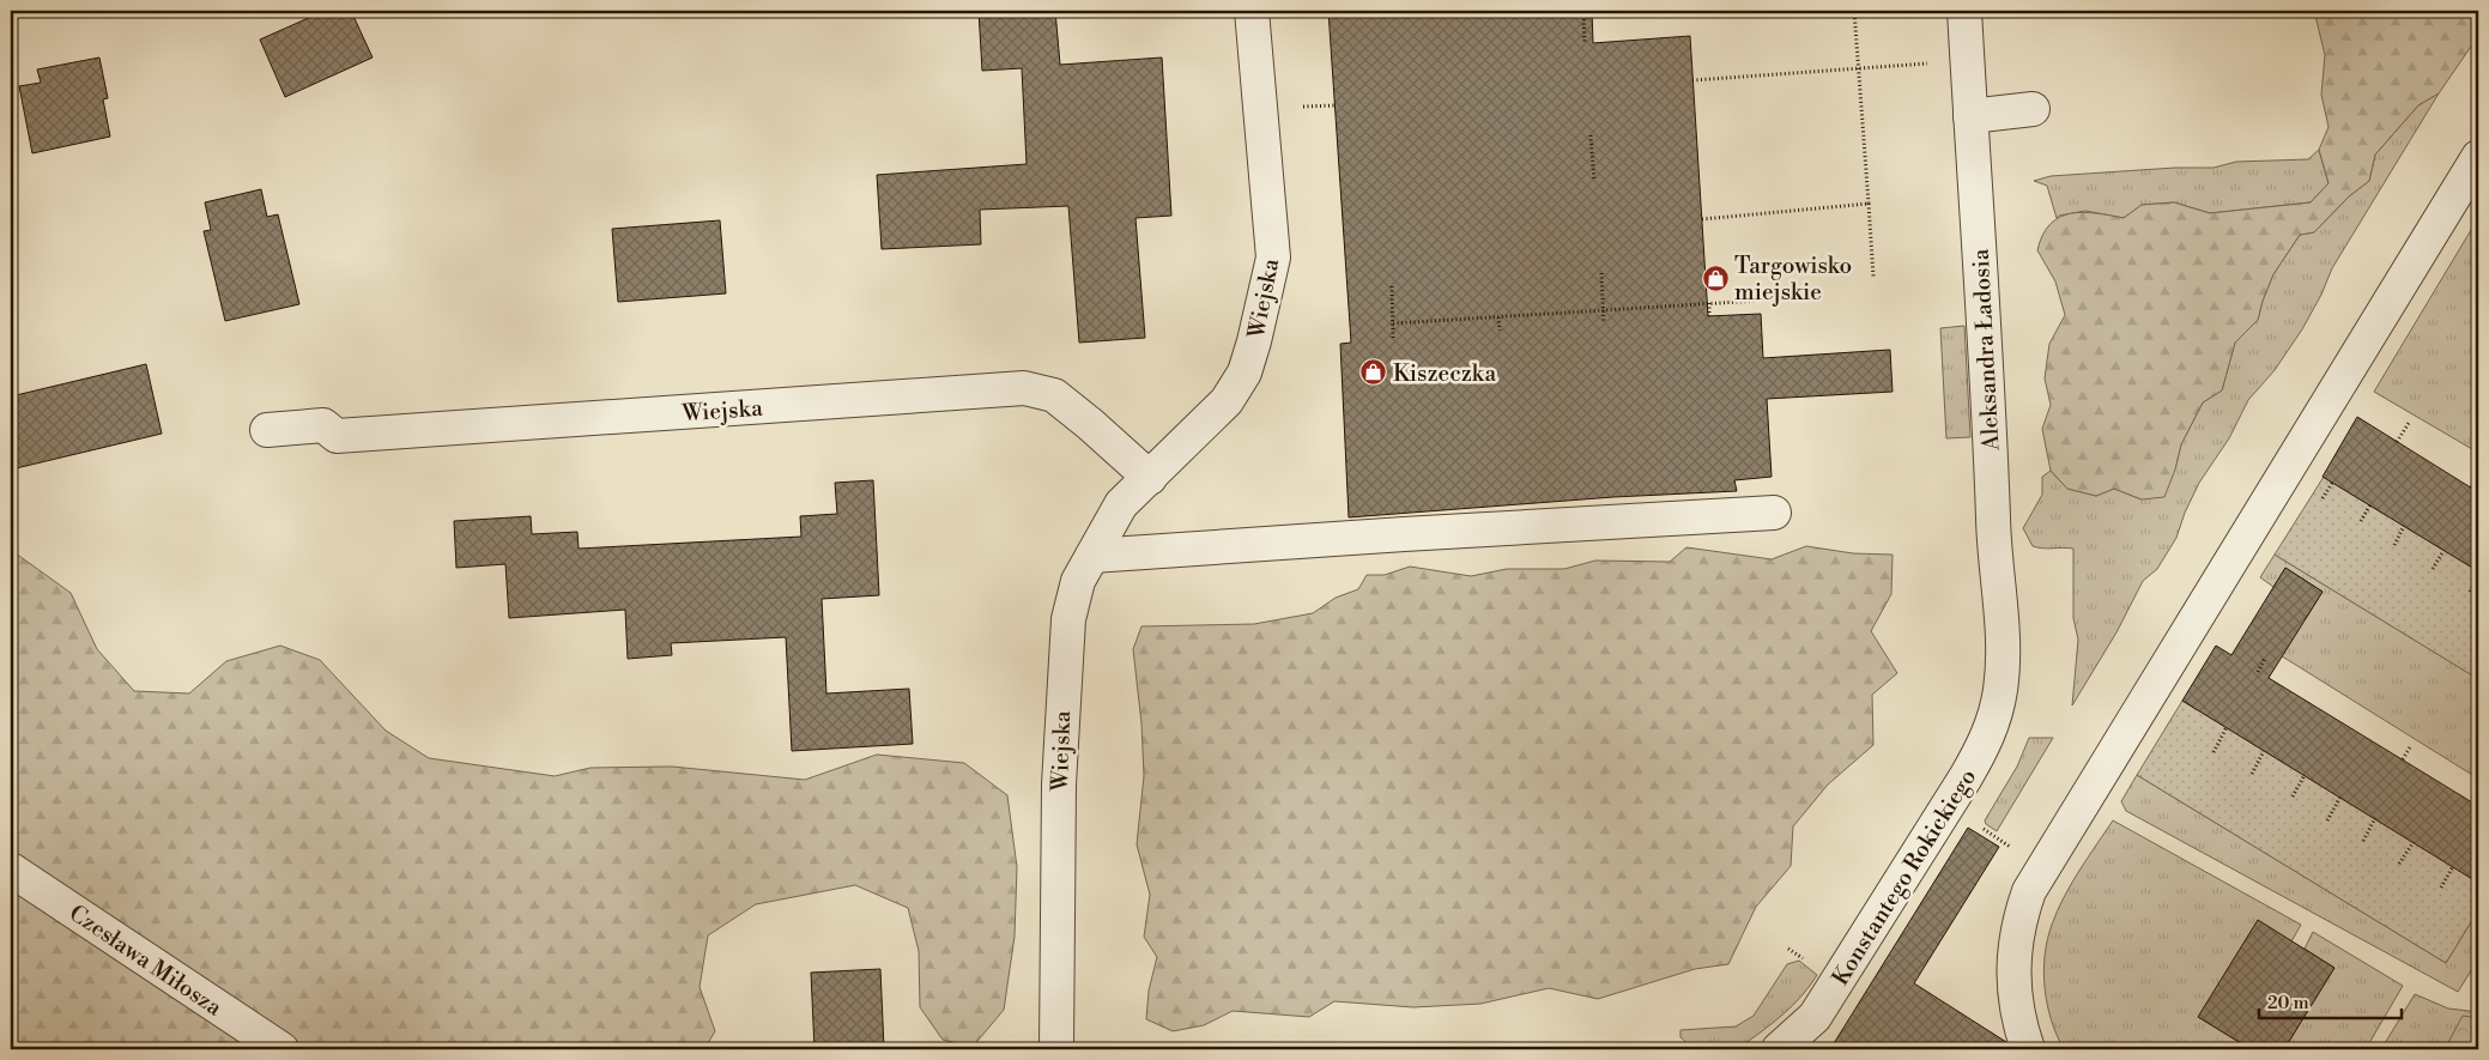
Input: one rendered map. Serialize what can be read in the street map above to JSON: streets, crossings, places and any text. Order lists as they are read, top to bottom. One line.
{"streets":{"street":["Wiejska","Aleksandra Ładosia","Konstantego Rokickiego","Czesława Miłosza"]},"crossings":[["Aleksandra Ładosia","Konstantego Rokickiego"]],"places":{"shop":["Targowisko miejskie","Kiszeczka"]},"scale_bar":"20 m"}
